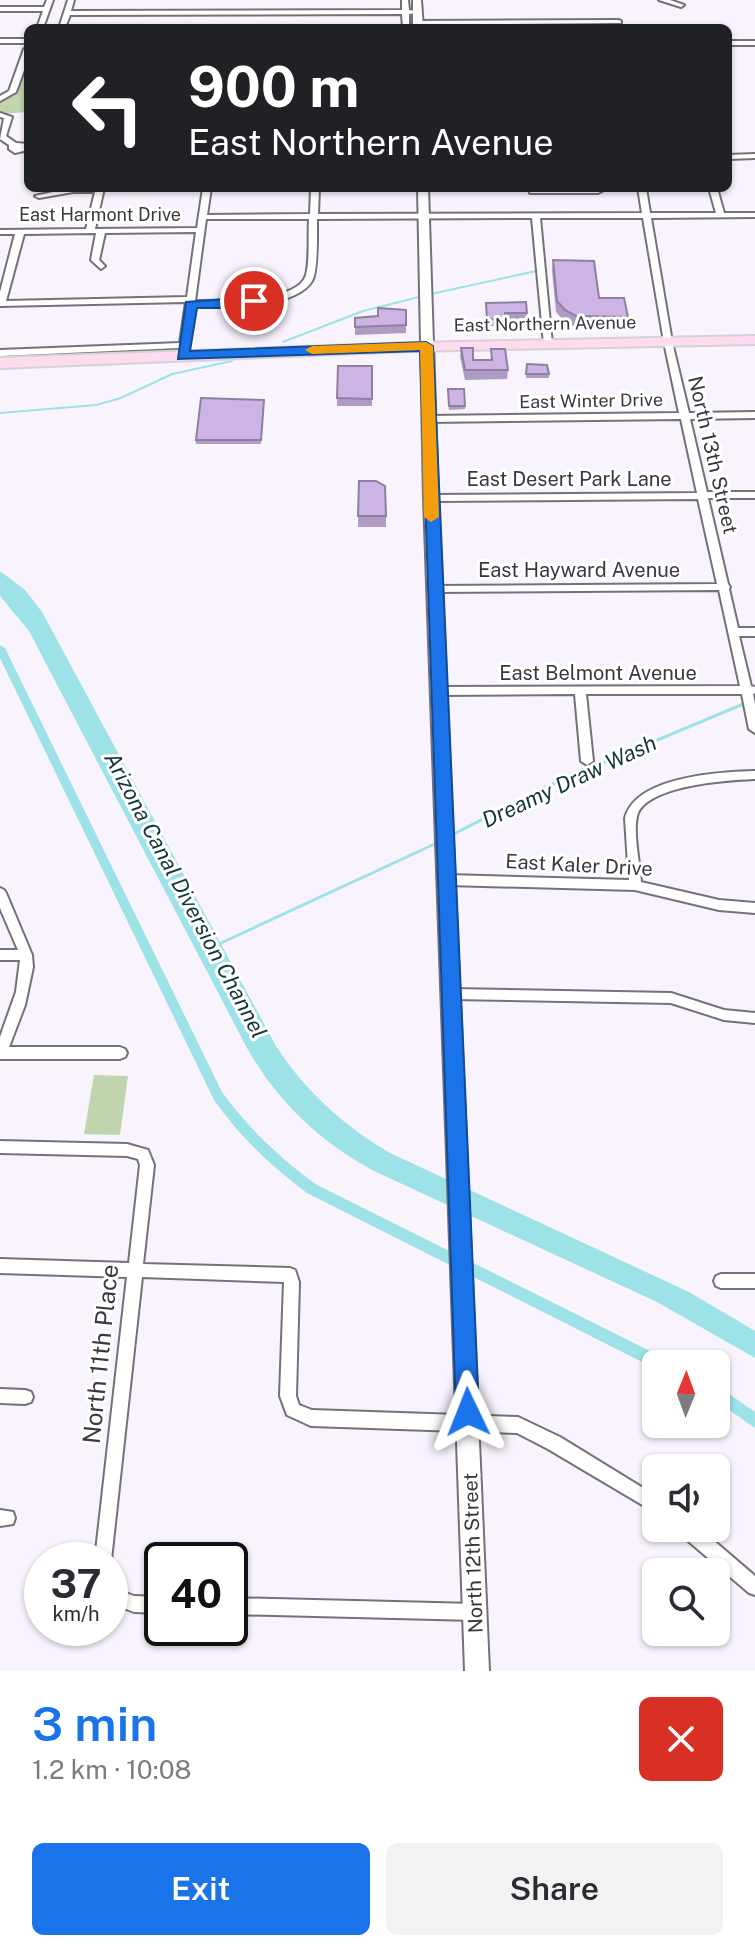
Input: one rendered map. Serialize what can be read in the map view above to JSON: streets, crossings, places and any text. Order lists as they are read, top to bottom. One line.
{"streets":{"main road":["East Northern Avenue"],"street":["East Harmont Drive","East Winter Drive","North 13th Street","East Desert Park Lane","East Hayward Avenue","East Belmont Avenue","East Kaler Drive","North 11th Place","North 12th Street"]},"crossings":[["East Harmont Drive","North 13th Street"],["East Harmont Drive","North 12th Street"],["East Northern Avenue","North 13th Street"],["East Northern Avenue","North 12th Street"],["East Winter Drive","North 13th Street"],["East Winter Drive","North 12th Street"],["North 13th Street","East Desert Park Lane"],["North 13th Street","East Hayward Avenue"],["North 13th Street","East Belmont Avenue"],["East Desert Park Lane","North 12th Street"],["East Hayward Avenue","North 12th Street"],["East Belmont Avenue","North 12th Street"],["East Kaler Drive","North 12th Street"]],"water":["Dreamy Draw Wash","Arizona Canal Diversion Channel"],"north":"top","page":{"turn":["900 m","East Northern Avenue"],"speed":"37 km/h","limit":"40","heading":["3 min","1.2 km · 10:08"],"buttons":["Exit","Share"]}}
